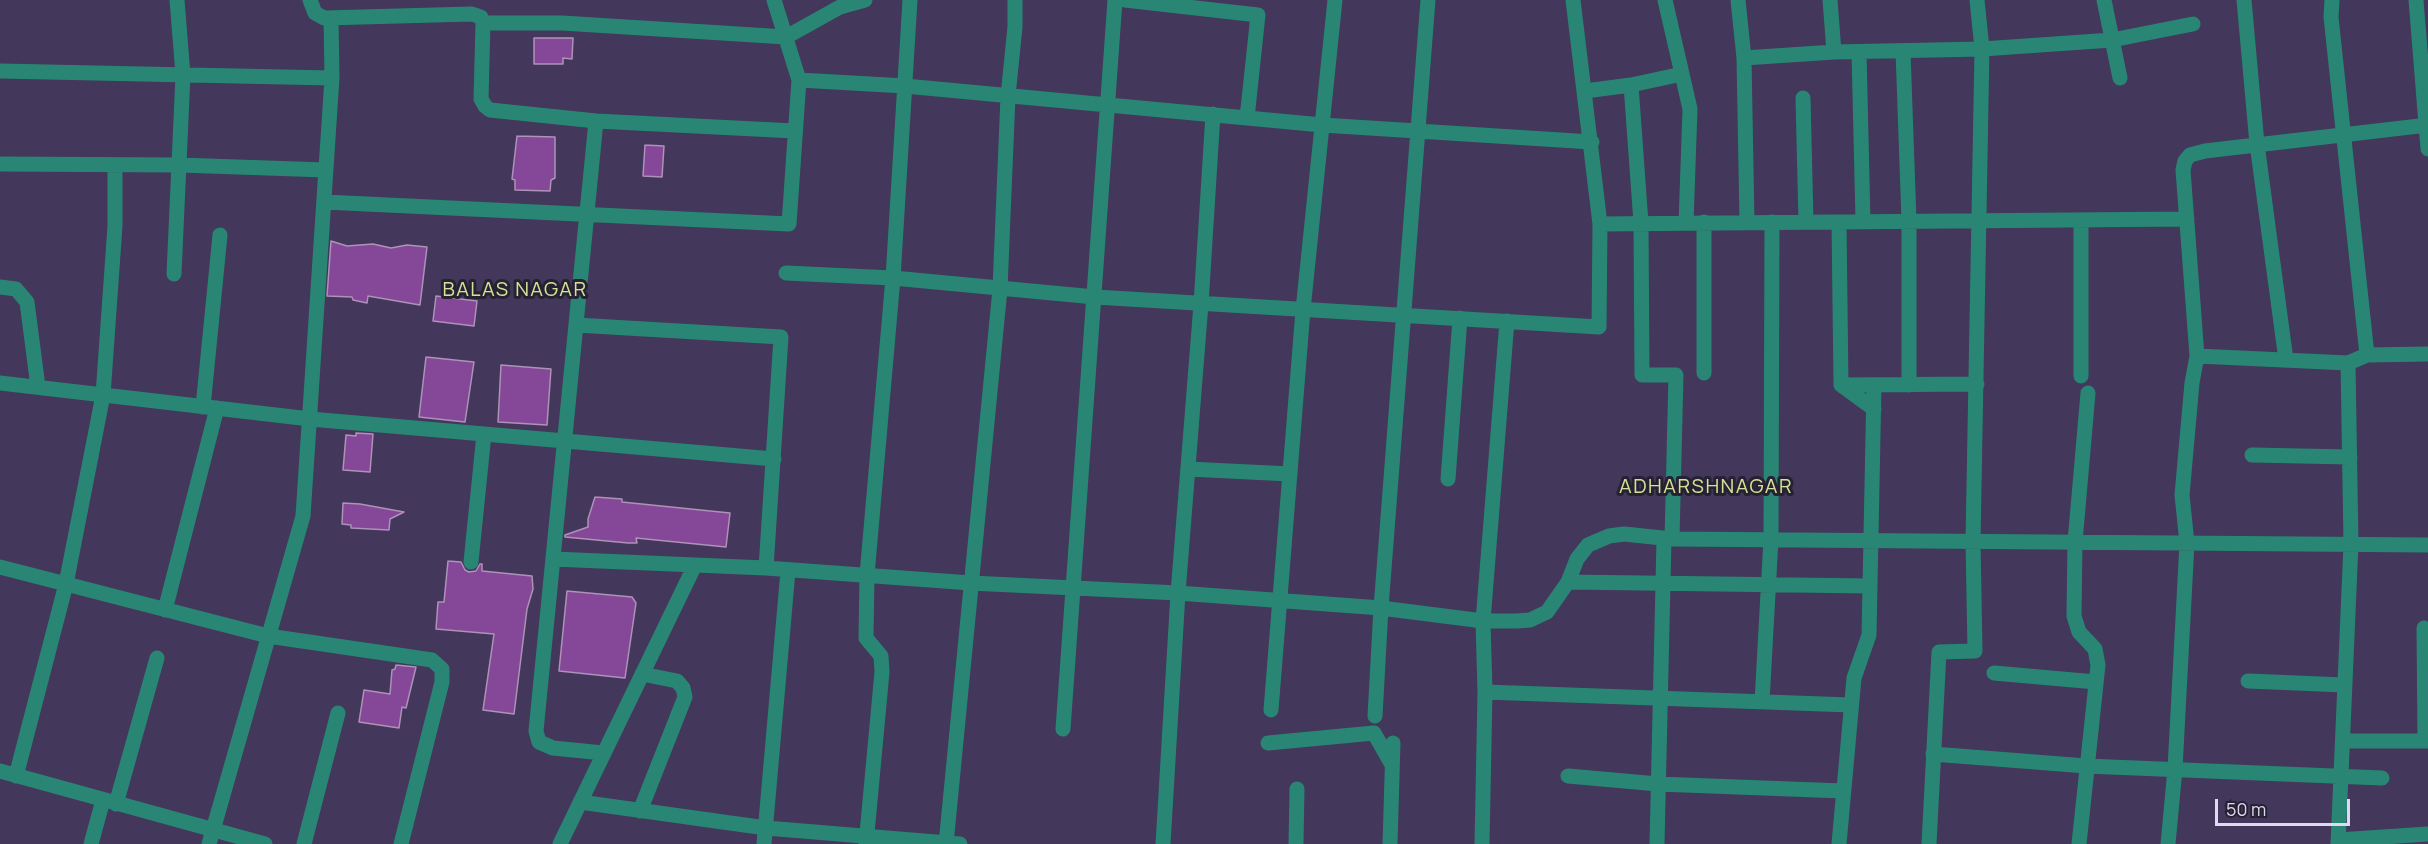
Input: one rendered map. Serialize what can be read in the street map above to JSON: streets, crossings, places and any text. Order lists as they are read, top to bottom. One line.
{"districts":["BALAS NAGAR","ADHARSHNAGAR"],"scale_bar":"50 m"}
